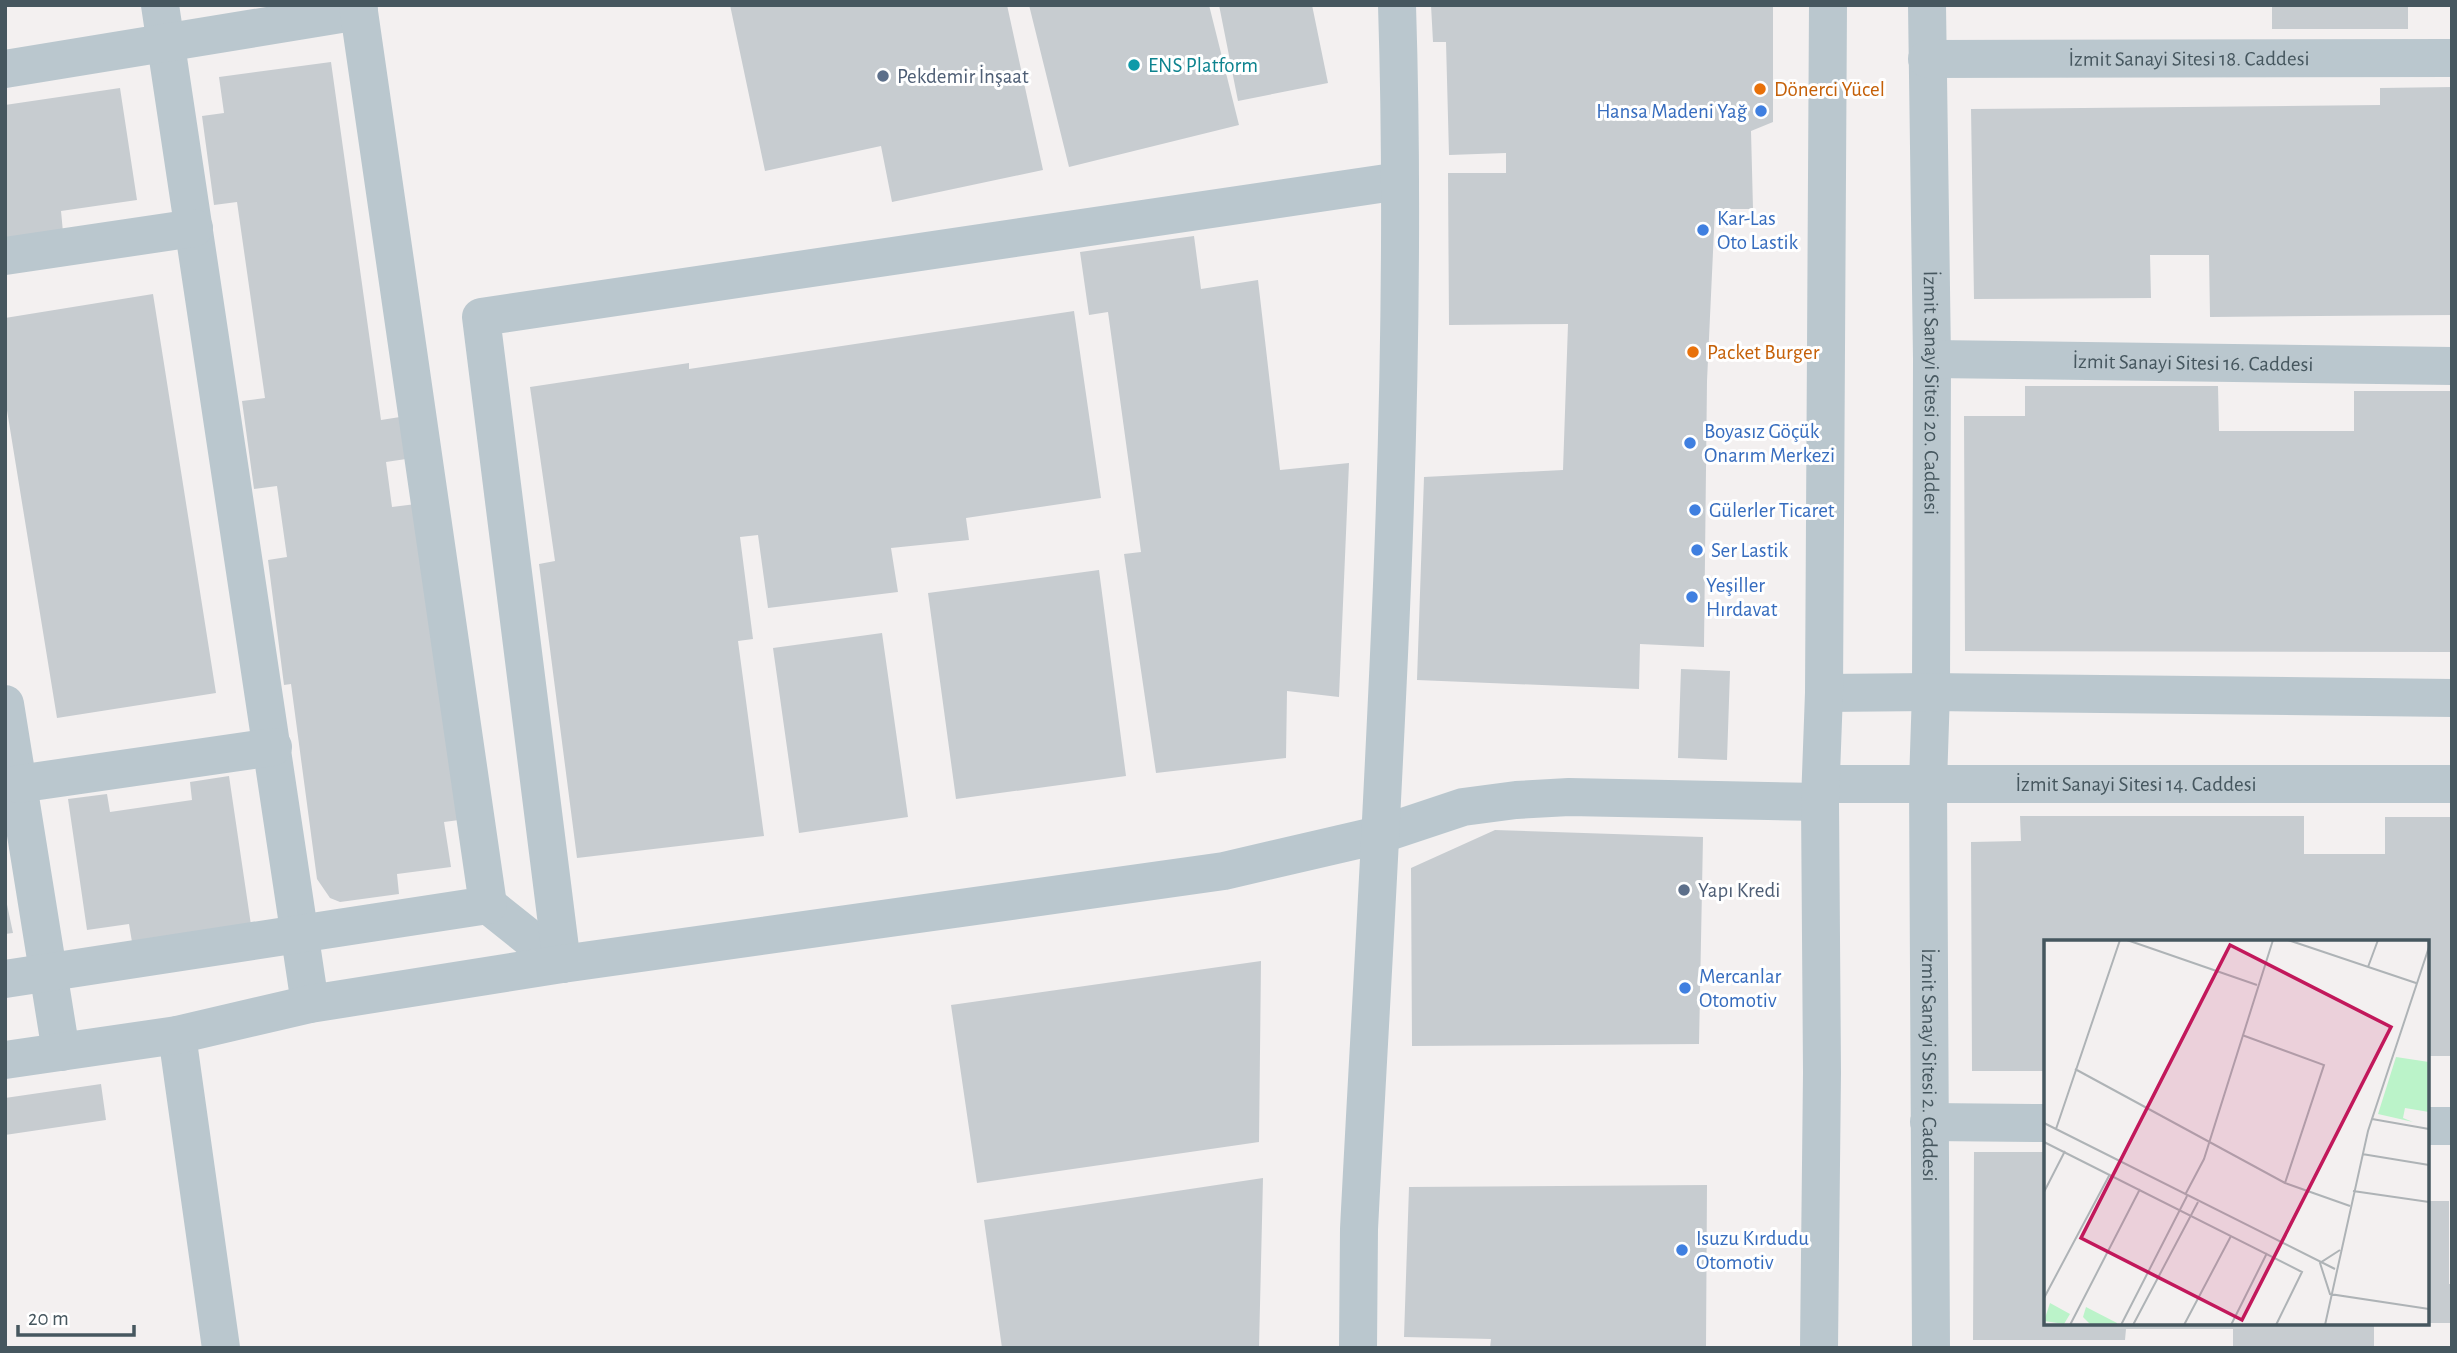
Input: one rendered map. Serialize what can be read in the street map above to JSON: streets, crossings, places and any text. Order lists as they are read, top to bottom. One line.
{"streets":{"street":["İzmit Sanayi Sitesi 18. Caddesi","İzmit Sanayi Sitesi 16. Caddesi","İzmit Sanayi Sitesi 20. Caddesi","İzmit Sanayi Sitesi 14. Caddesi","İzmit Sanayi Sitesi 2. Caddesi"]},"crossings":[["İzmit Sanayi Sitesi 18. Caddesi","İzmit Sanayi Sitesi 20. Caddesi"],["İzmit Sanayi Sitesi 16. Caddesi","İzmit Sanayi Sitesi 20. Caddesi"],["İzmit Sanayi Sitesi 20. Caddesi","İzmit Sanayi Sitesi 14. Caddesi"],["İzmit Sanayi Sitesi 20. Caddesi","İzmit Sanayi Sitesi 2. Caddesi"],["İzmit Sanayi Sitesi 14. Caddesi","İzmit Sanayi Sitesi 2. Caddesi"]],"places":["ENS Platform","Pekdemir İnşaat","Dönerci Yücel","Hansa Madeni Yağ","Kar-Las Oto Lastik","Packet Burger","Boyasız Göçük Onarım Merkezi","Gülerler Ticaret","Ser Lastik","Yeşiller Hırdavat","Yapı Kredi","Mercanlar Otomotiv","Isuzu Kırdudu Otomotiv"],"scale_bar":"20 m"}
